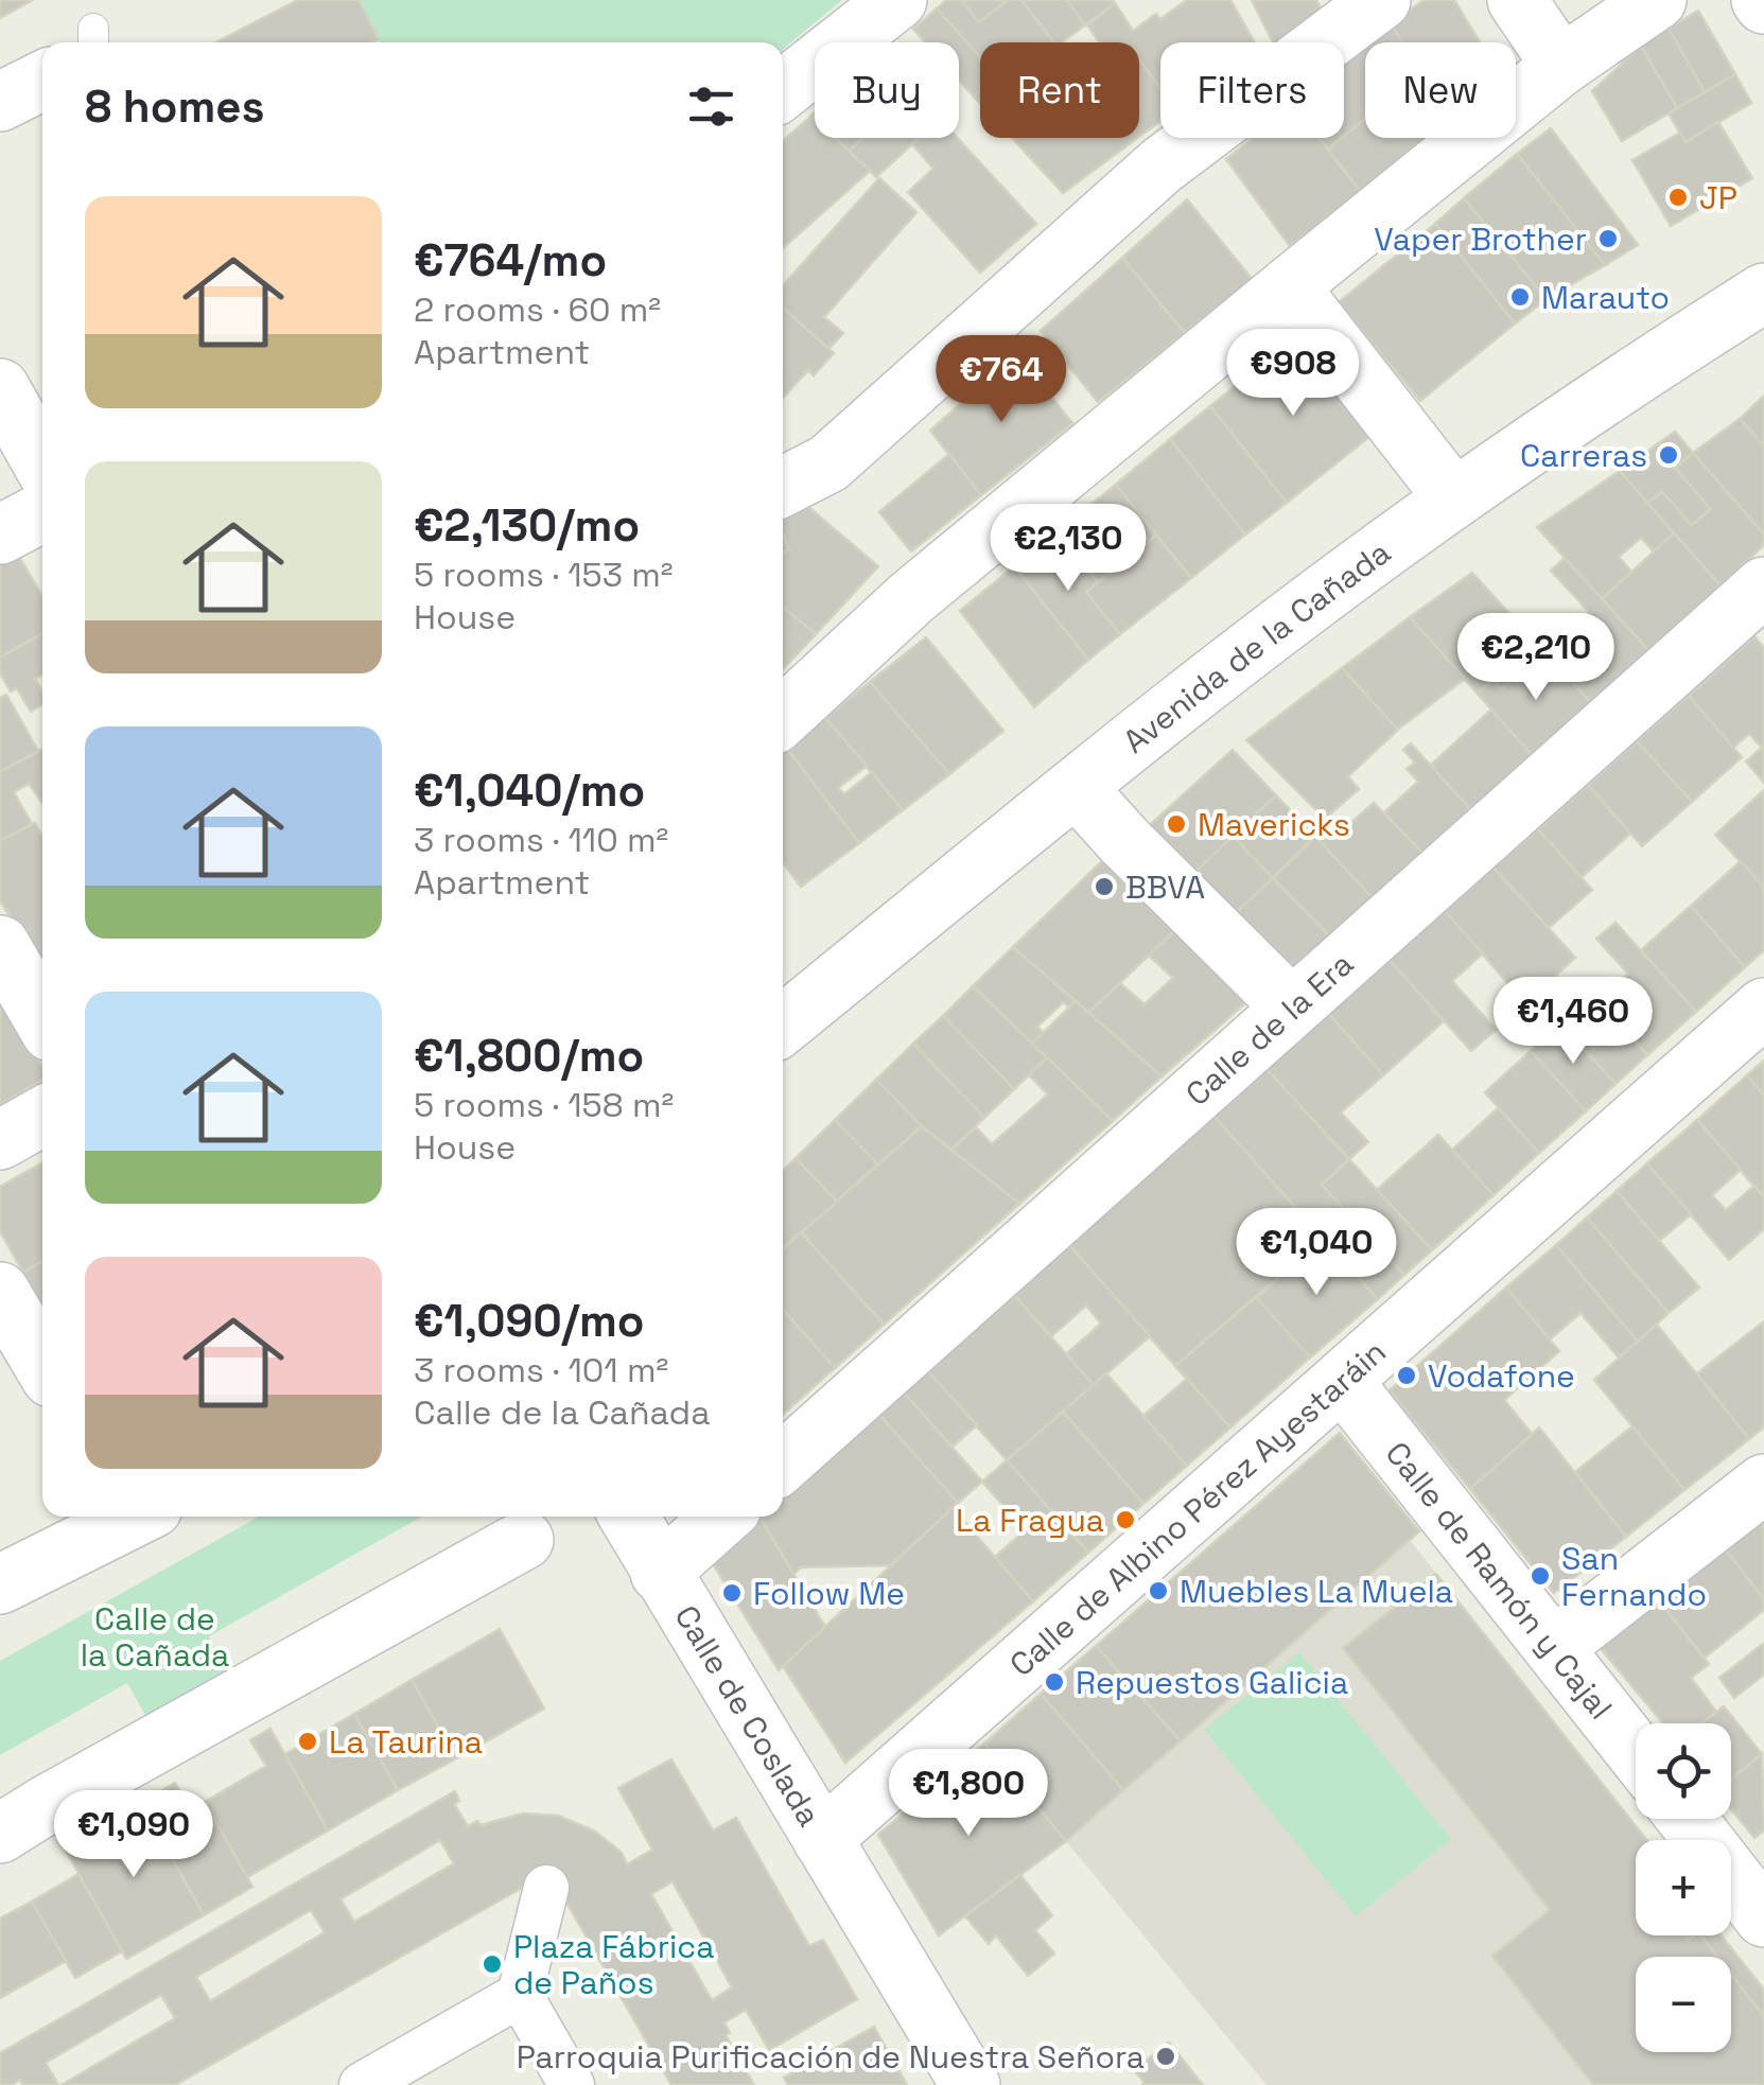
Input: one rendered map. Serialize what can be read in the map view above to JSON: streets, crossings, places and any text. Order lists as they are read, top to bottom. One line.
{"streets":{"street":["Avenida de la Cañada","Calle de la Era","Calle de Albino Pérez Ayestaráin","Calle de Ramón y Cajal","Calle de Coslada"]},"crossings":[["Calle de Albino Pérez Ayestaráin","Calle de Ramón y Cajal"],["Calle de Albino Pérez Ayestaráin","Calle de Coslada"]],"parks":["Calle de la Cañada"],"places":["JP","Vaper Brother","Marauto","Carreras","Mavericks","BBVA","Vodafone","La Fragua","San Fernando","Muebles La Muela","Follow Me","Repuestos Galicia","La Taurina","Plaza Fábrica de Paños","Parroquia Purificación de Nuestra Señora"],"page":{"chip":["Buy","Rent","Filters","New"],"heading":"8 homes","list":[{"name":"€764/mo","note":"2 rooms · 60 m² · Apartment"},{"name":"€2,130/mo","note":"5 rooms · 153 m² · House"},{"name":"€1,040/mo","note":"3 rooms · 110 m² · Apartment"},{"name":"€1,800/mo","note":"5 rooms · 158 m² · House"},{"name":"€1,090/mo","note":"3 rooms · 101 m² · Calle de la Cañada"}],"price":["€908","€764","€2,130","€2,210","€1,460","€1,040","€1,800","€1,090"],"map_buttons":["+","−"]}}
